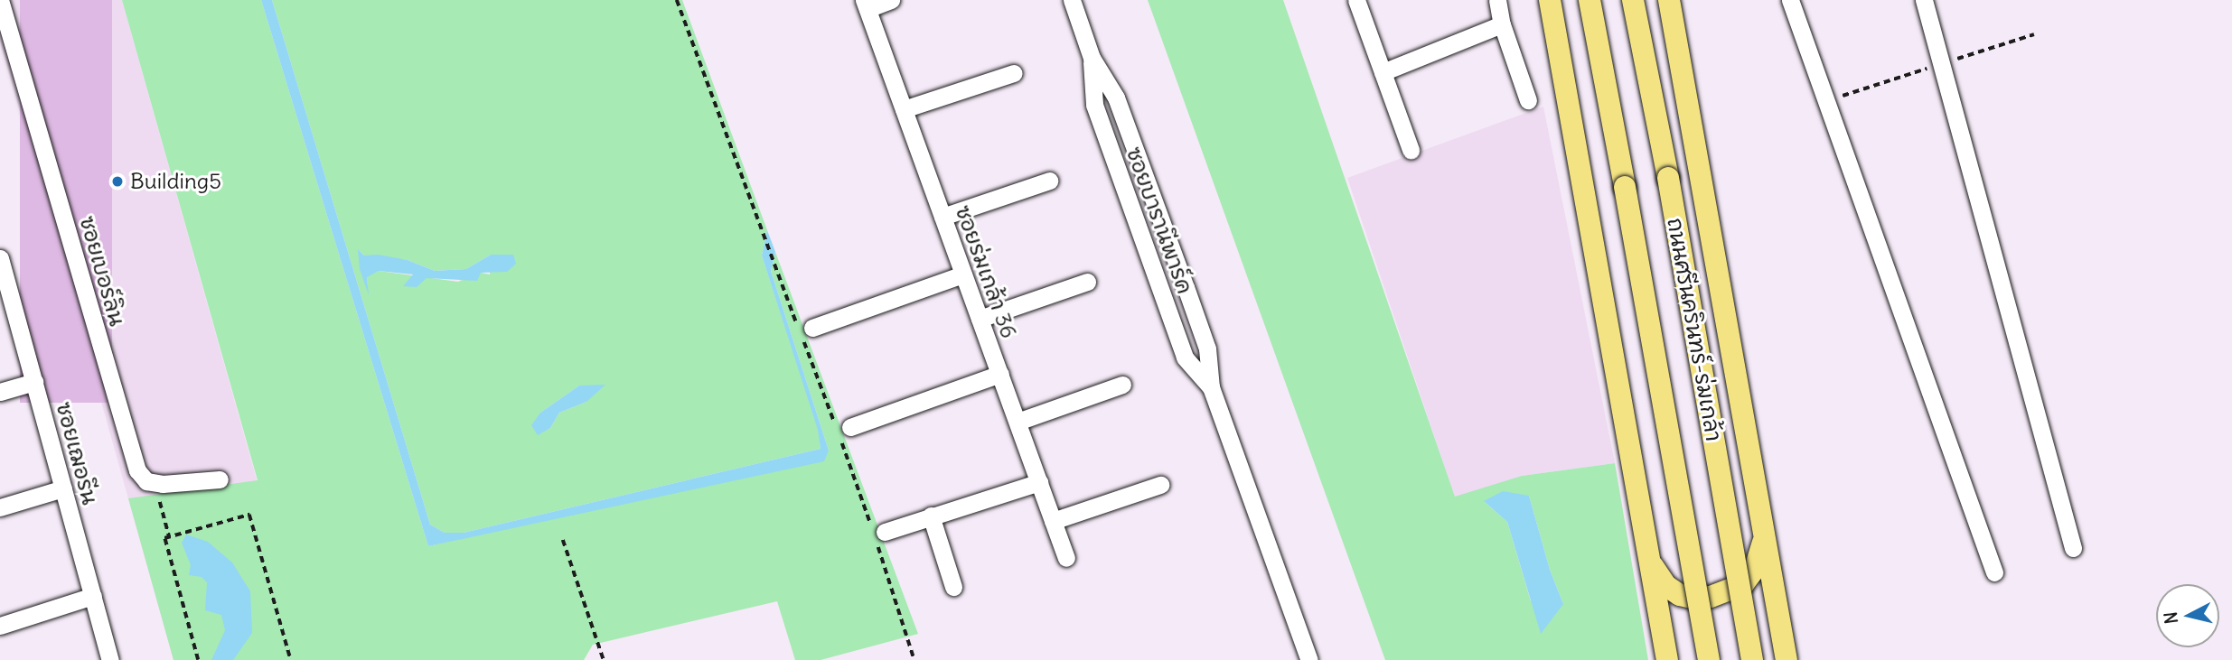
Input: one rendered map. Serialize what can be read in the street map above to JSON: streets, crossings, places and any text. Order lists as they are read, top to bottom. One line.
{"streets":{"main road":["ถนนศรีนครินทร์-ร่มเกล้า"],"street":["ซอยบารานีพาร์ค","ซอยเบอร์ลิน","ซอยร่มเกล้า 36","ซอยเฌอรีน"]},"places":["Building5"],"north":"left"}
